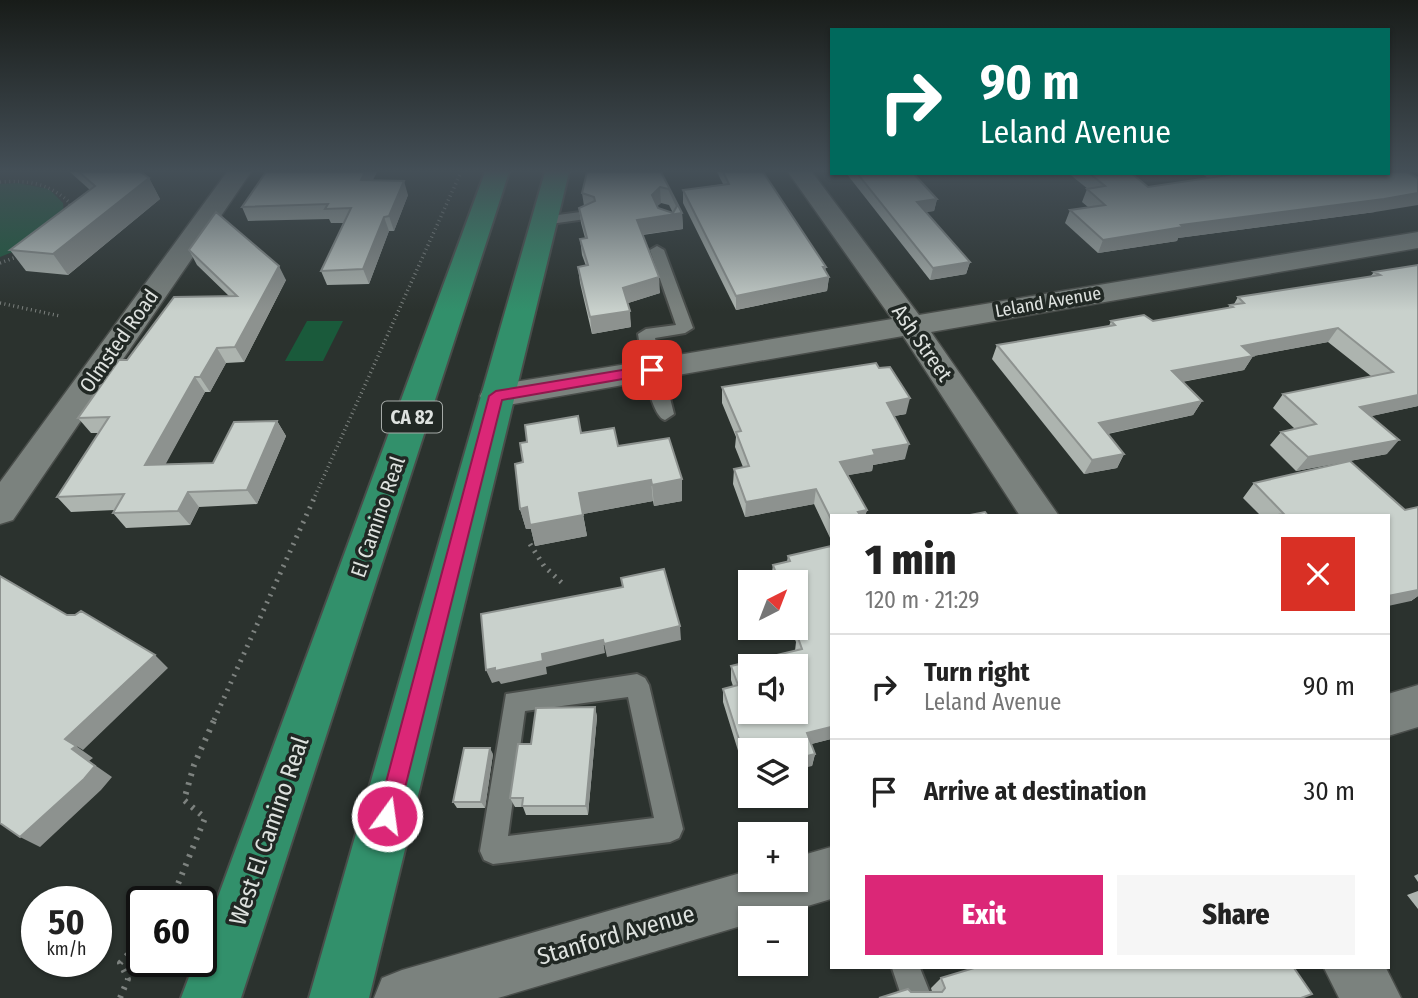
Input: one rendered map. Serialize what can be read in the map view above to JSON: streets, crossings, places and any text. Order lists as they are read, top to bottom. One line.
{"streets":{"main road":["CA 82","El Camino Real","West El Camino Real"],"street":["Leland Avenue","Olmsted Road","Ash Street","Stanford Avenue"]},"crossings":[["Leland Avenue","Ash Street"],["El Camino Real","West El Camino Real"]],"north":"top right","page":{"turn":["90 m","Leland Avenue"],"heading":["1 min","120 m · 21:29"],"map_buttons":["+","−"],"list":[{"name":"Turn right","note":"Leland Avenue","value":"90 m"},{"name":"Arrive at destination","value":"30 m"}],"buttons":["Exit","Share"],"speed":"50 km/h","limit":"60"}}
